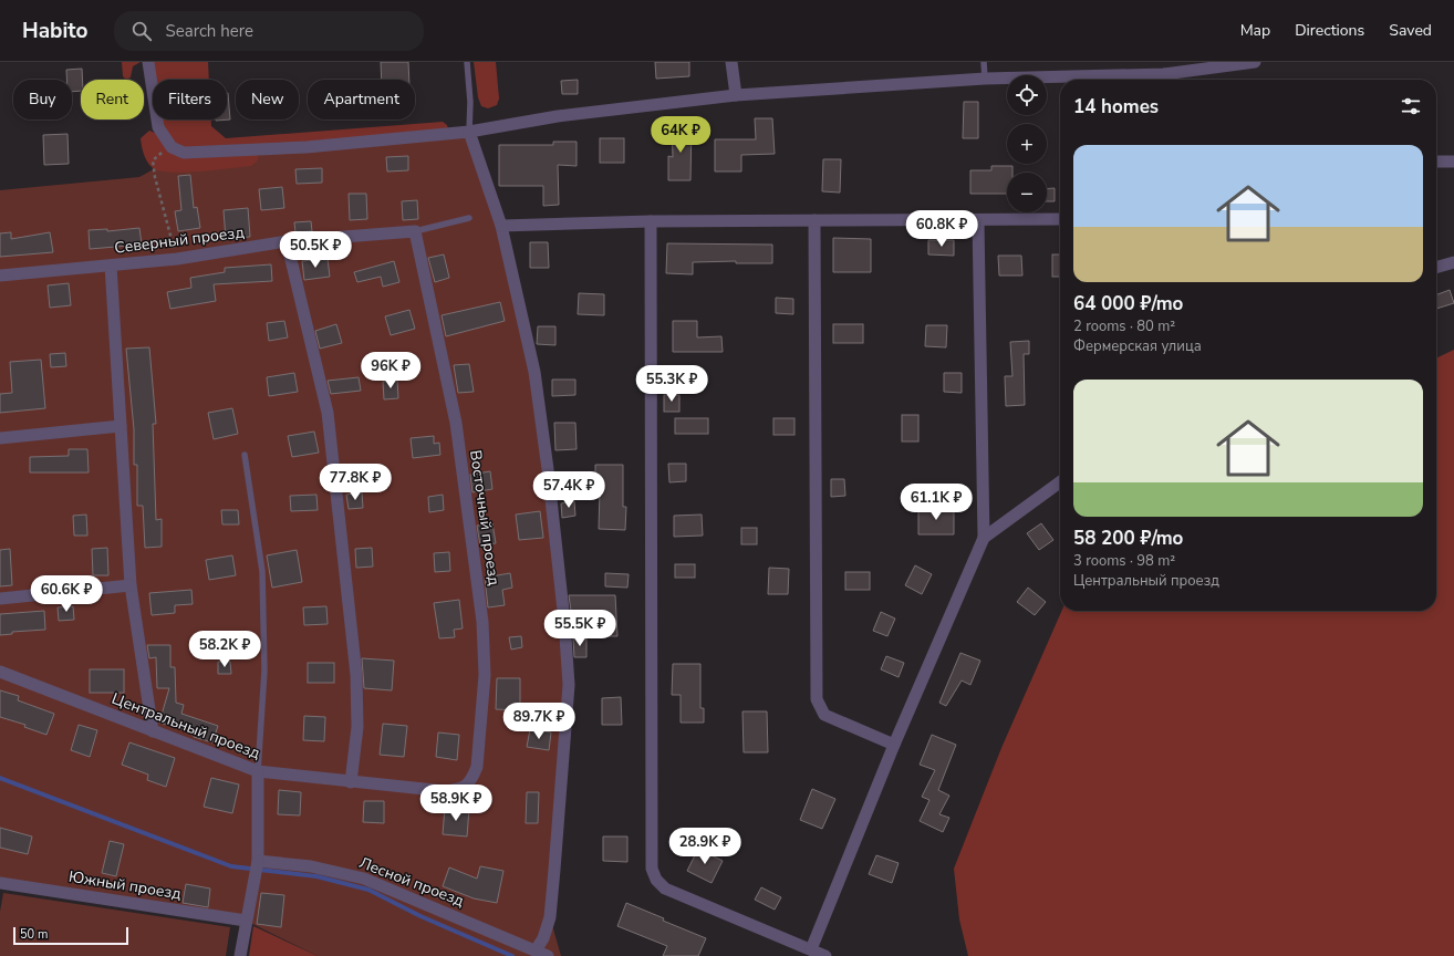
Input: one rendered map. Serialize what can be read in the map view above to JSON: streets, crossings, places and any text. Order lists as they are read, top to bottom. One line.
{"streets":{"street":["Северный проезд","Восточный проезд","Центральный проезд","Лесной проезд","Южный проезд"]},"crossings":[["Северный проезд","Восточный проезд"],["Восточный проезд","Центральный проезд"]],"scale_bar":"50 m","page":{"header":"Habito","search":"Search here","nav":["Map","Directions","Saved"],"map_buttons":["+","−"],"chip":["Buy","Rent","Filters","New","Apartment"],"heading":"14 homes","price":["64K ₽","60.8K ₽","50.5K ₽","96K ₽","55.3K ₽","77.8K ₽","57.4K ₽","61.1K ₽","60.6K ₽","55.5K ₽","58.2K ₽","89.7K ₽","58.9K ₽","28.9K ₽"],"list":[{"name":"64 000 ₽/mo","note":"2 rooms · 80 m² · Фермерская улица"},{"name":"58 200 ₽/mo","note":"3 rooms · 98 m² · Центральный проезд"}],"scale":"50 m"}}
